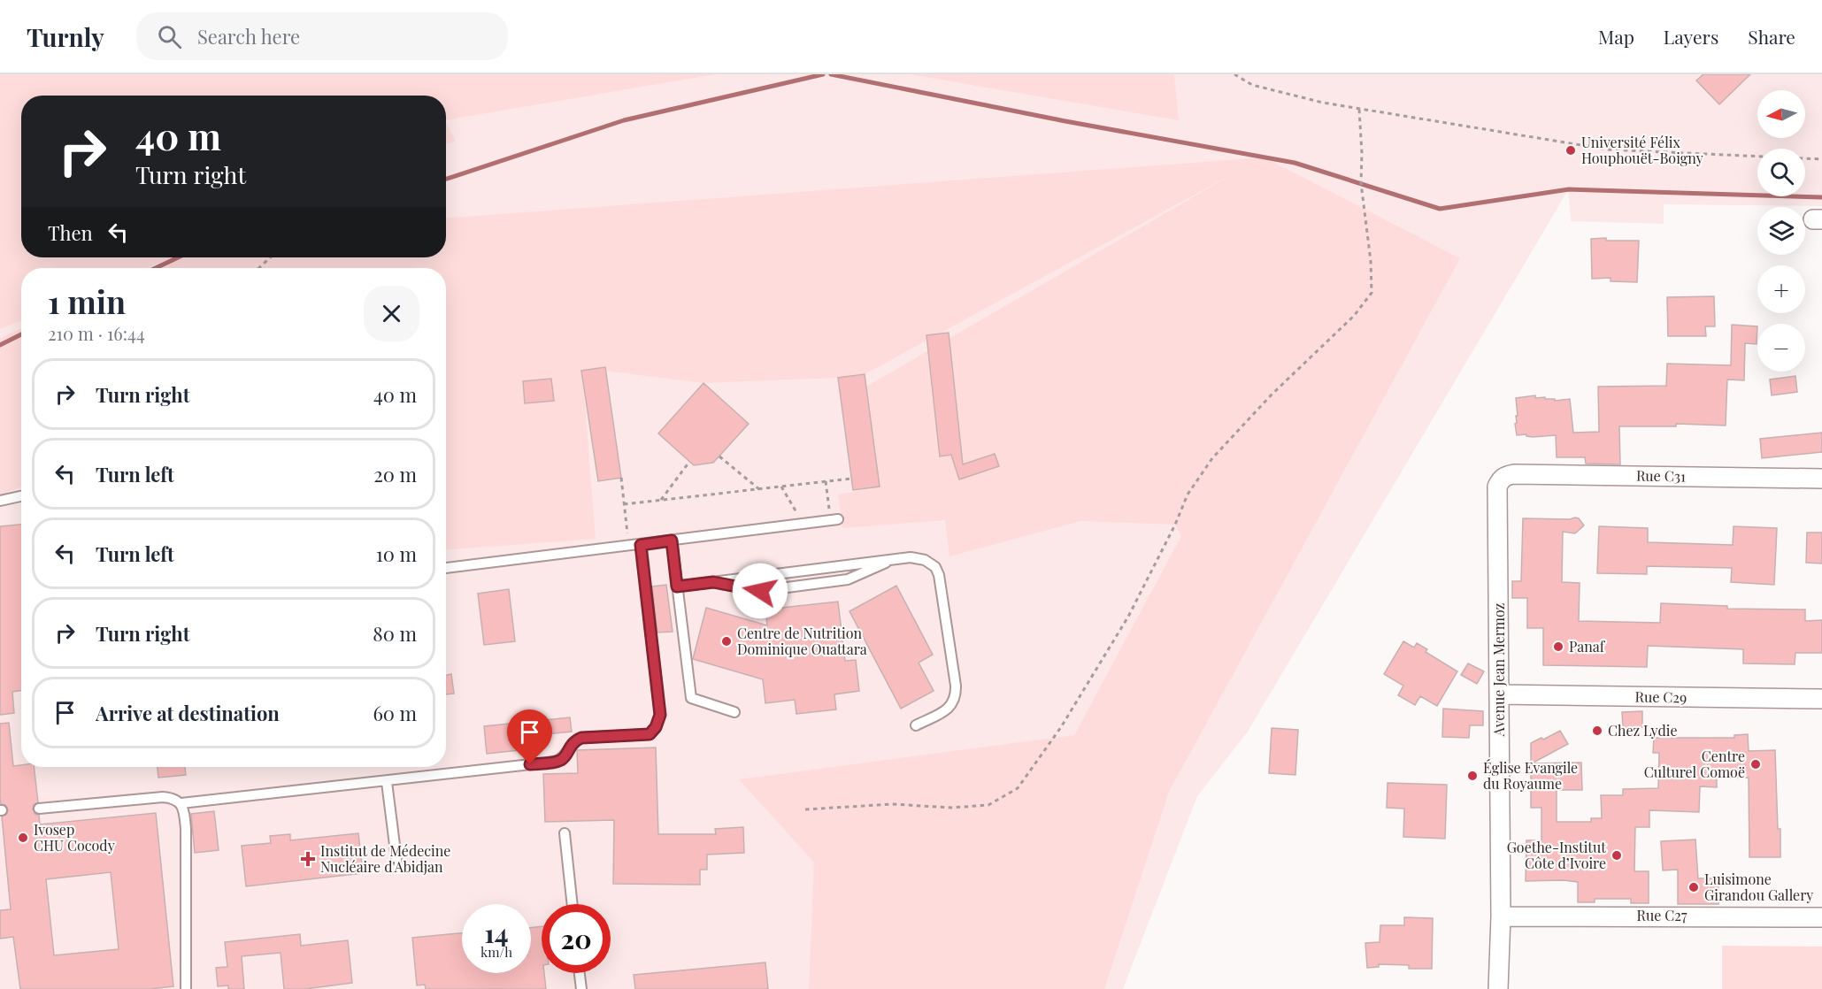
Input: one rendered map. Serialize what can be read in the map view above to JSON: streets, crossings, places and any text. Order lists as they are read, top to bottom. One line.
{"streets":{"street":["Rue C31","Avenue Jean Mermoz","Rue C29","Rue C27"]},"crossings":[["Rue C31","Avenue Jean Mermoz"],["Avenue Jean Mermoz","Rue C29"],["Avenue Jean Mermoz","Rue C27"]],"places":{"other":["Université Félix Houphouët-Boigny","Centre de Nutrition Dominique Ouattara","Panaf","Chez Lydie","Centre Culturel Comoë","Église Evangile du Royaume","Ivosep CHU Cocody","Goethe-Institut Côte d’Ivoire","Luisimone Girandou Gallery"],"health":["Institut de Médecine Nucléaire d'Abidjan"]},"north":"left","page":{"header":"Turnly","search":"Search here","nav":["Map","Layers","Share"],"map_buttons":["+","−"],"turn":["40 m","Turn right"],"then":"Then","heading":["1 min","210 m · 16:44"],"list":[{"name":"Turn right","value":"40 m"},{"name":"Turn left","value":"20 m"},{"name":"Turn left","value":"10 m"},{"name":"Turn right","value":"80 m"},{"name":"Arrive at destination","value":"60 m"}],"speed":"14 km/h","limit":"20"}}
